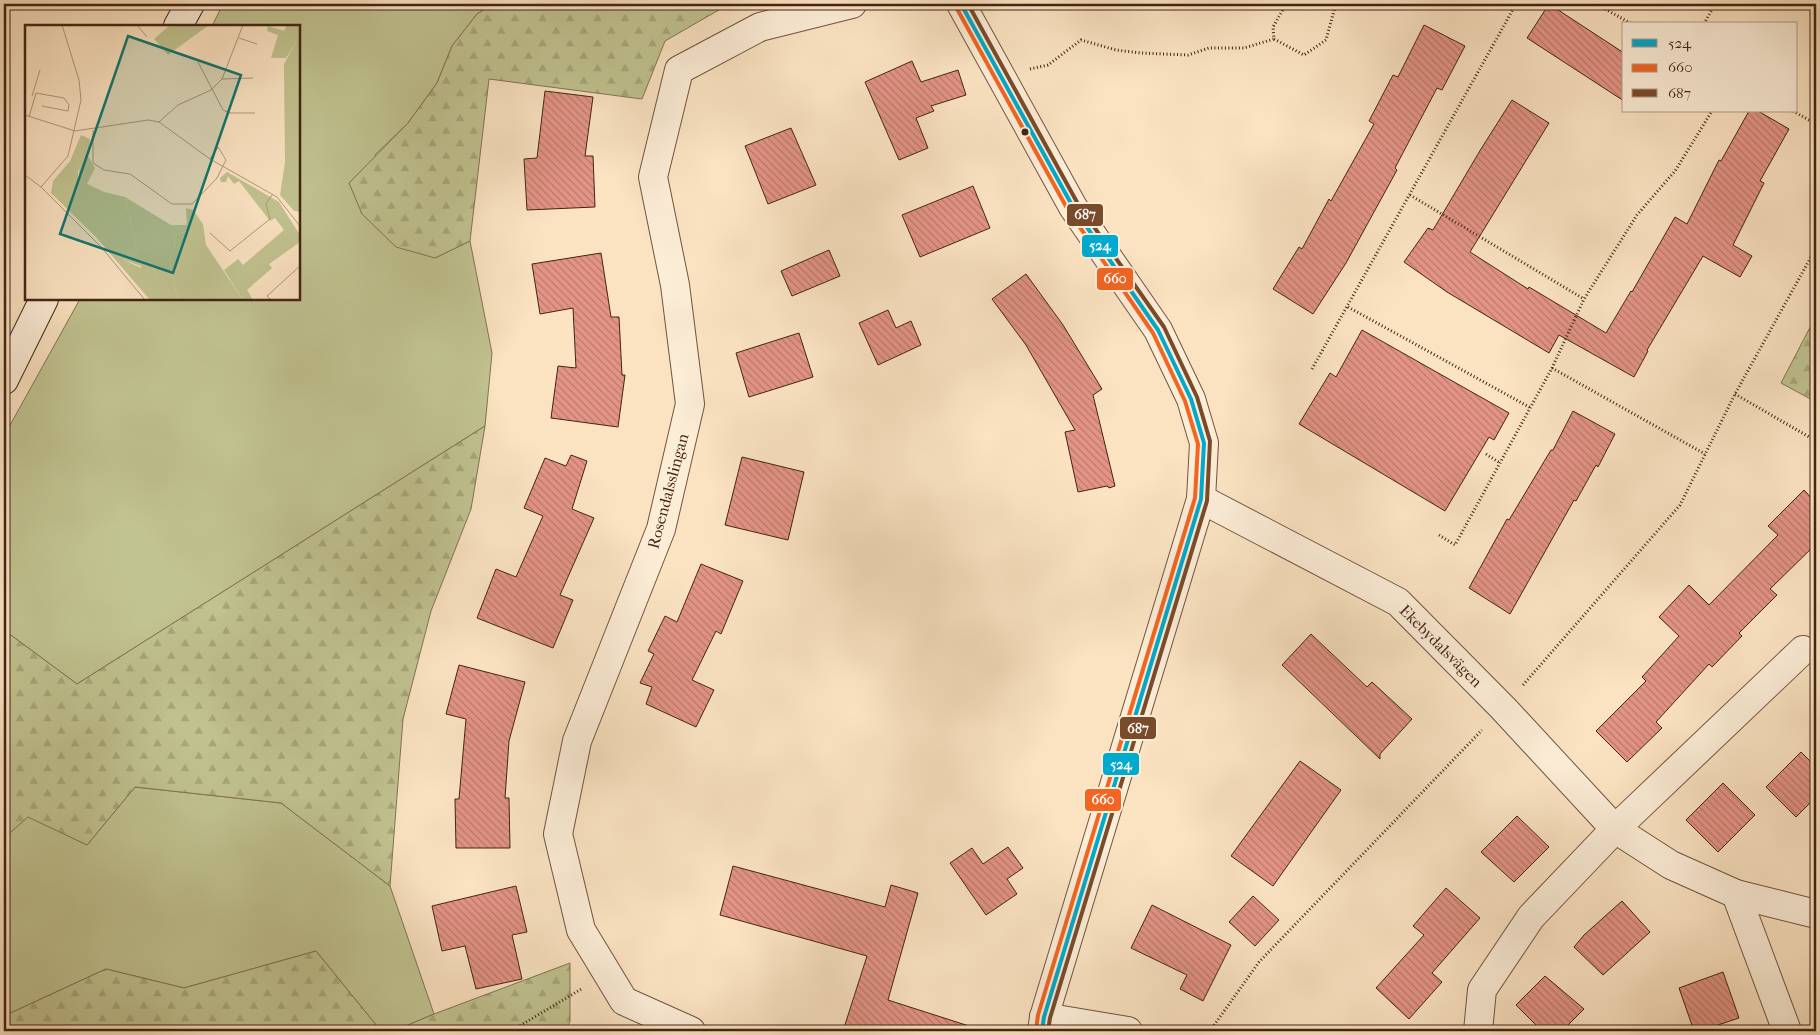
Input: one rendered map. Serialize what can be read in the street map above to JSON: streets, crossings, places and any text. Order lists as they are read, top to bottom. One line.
{"streets":{"street":["Rosendalsslingan","Ekebydalsvägen"]},"lines":["transit line 524","transit line 687","transit line 660"],"legend":["524","660","687"]}
